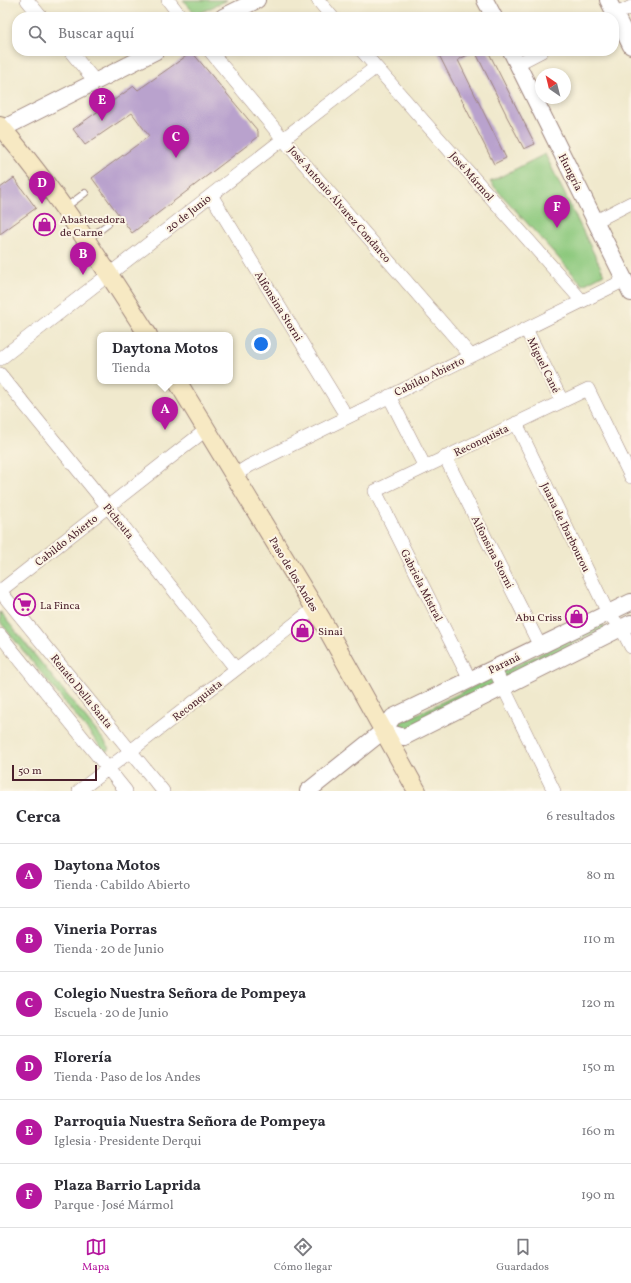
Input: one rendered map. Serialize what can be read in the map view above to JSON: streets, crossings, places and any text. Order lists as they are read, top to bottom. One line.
{"streets":{"main road":["Paso de los Andes"],"street":["Hungría","José Mármol","José Antonio Álvarez Condarco","20 de Junio","Alfonsina Storni","Miguel Cané","Cabildo Abierto","Reconquista","Picheuta","Juana de Ibarbourou","Gabriela Mistral","Paraná","Renato Della Santa"]},"crossings":[["Hungría","Cabildo Abierto"],["José Mármol","20 de Junio"],["José Mármol","Cabildo Abierto"],["José Antonio Álvarez Condarco","20 de Junio"],["José Antonio Álvarez Condarco","Cabildo Abierto"],["20 de Junio","Alfonsina Storni"],["Alfonsina Storni","Cabildo Abierto"],["Alfonsina Storni","Reconquista"],["Alfonsina Storni","Paraná"],["Miguel Cané","Cabildo Abierto"],["Miguel Cané","Reconquista"],["Cabildo Abierto","Picheuta"],["Cabildo Abierto","Paso de los Andes"],["Cabildo Abierto","Renato Della Santa"],["Reconquista","Picheuta"],["Reconquista","Juana de Ibarbourou"],["Reconquista","Paso de los Andes"],["Reconquista","Gabriela Mistral"],["Reconquista","Renato Della Santa"],["Juana de Ibarbourou","Paraná"],["Paso de los Andes","Paraná"],["Gabriela Mistral","Paraná"]],"places":{"shop":["Abastecedora de Carne","Abu Criss","Sinai"],"supermarket":["La Finca"]},"scale_bar":"50 m","north":"top left","page":{"search":"Buscar aquí","pins":["E","C","D","F","B","A"],"popup":["Daytona Motos","Tienda"],"scale":"50 m","heading":["Cerca","6 resultados"],"list":[{"mark":"A","name":"Daytona Motos","note":"Tienda · Cabildo Abierto","value":"80 m"},{"mark":"B","name":"Vineria Porras","note":"Tienda · 20 de Junio","value":"110 m"},{"mark":"C","name":"Colegio Nuestra Señora de Pompeya","note":"Escuela · 20 de Junio","value":"120 m"},{"mark":"D","name":"Florería","note":"Tienda · Paso de los Andes","value":"150 m"},{"mark":"E","name":"Parroquia Nuestra Señora de Pompeya","note":"Iglesia · Presidente Derqui","value":"160 m"},{"mark":"F","name":"Plaza Barrio Laprida","note":"Parque · José Mármol","value":"190 m"}],"nav":["Mapa","Cómo llegar","Guardados"]}}
